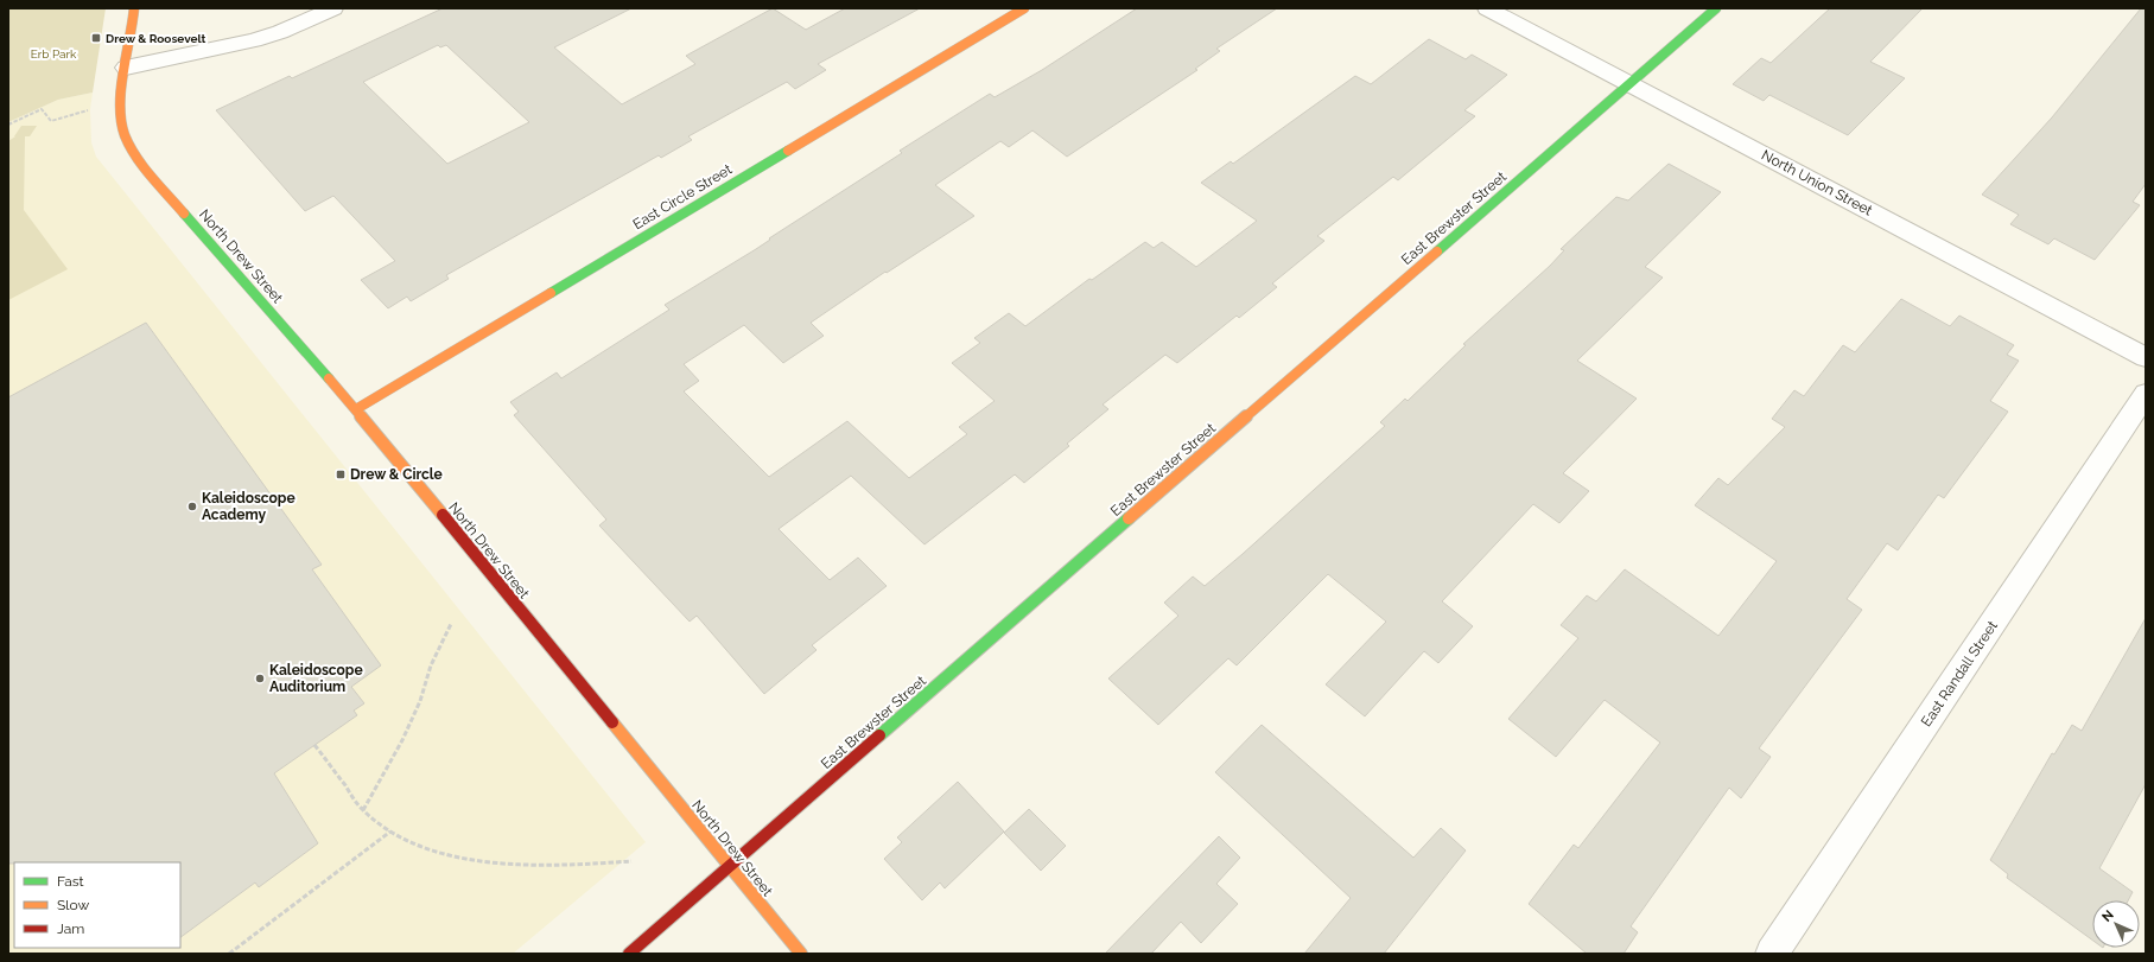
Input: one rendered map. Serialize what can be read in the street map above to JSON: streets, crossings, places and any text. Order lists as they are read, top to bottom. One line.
{"streets":{"street":["North Union Street","East Circle Street","East Brewster Street","North Drew Street","East Randall Street"]},"crossings":[["North Union Street","East Brewster Street"],["East Circle Street","North Drew Street"],["East Brewster Street","North Drew Street"]],"parks":["Erb Park"],"places":{"transit":["Drew & Roosevelt","Drew & Circle"],"other":["Kaleidoscope Academy","Kaleidoscope Auditorium"]},"legend":["Fast","Slow","Jam"],"north":"top left"}
